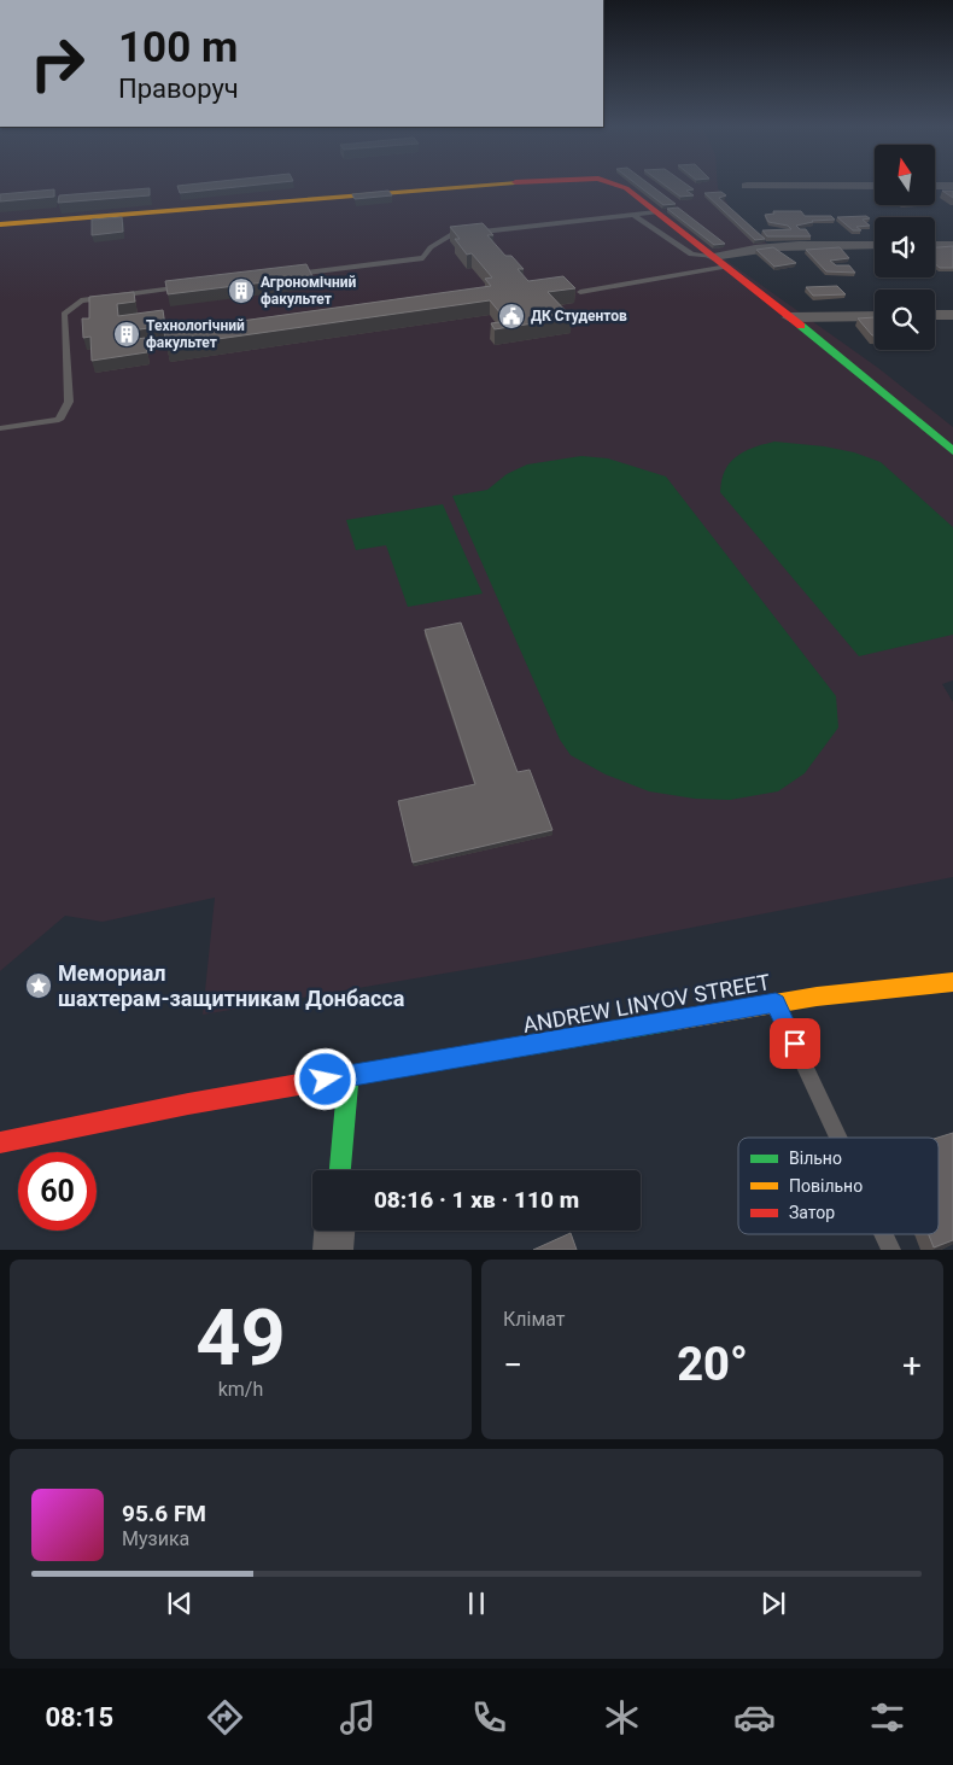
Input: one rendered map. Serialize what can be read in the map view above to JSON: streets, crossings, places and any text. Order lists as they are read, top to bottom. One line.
{"streets":{"street":["ANDREW LINYOV STREET"]},"places":{"building":["Агрономічний факультет","Технологічний факультет"],"public building":["ДК Студентов"],"place":["Мемориал шахтерам-защитникам Донбасса"]},"legend":["Вільно","Повільно","Затор"],"north":"top","page":{"turn":["100 m","Праворуч"],"limit":"60","trip":"08:16 · 1 хв · 110 m","tile":[["49","km/h"],"Клімат"],"heat":["−","20°","+"],"song":["95.6 FM","Музика"],"tabs":"08:15"}}
